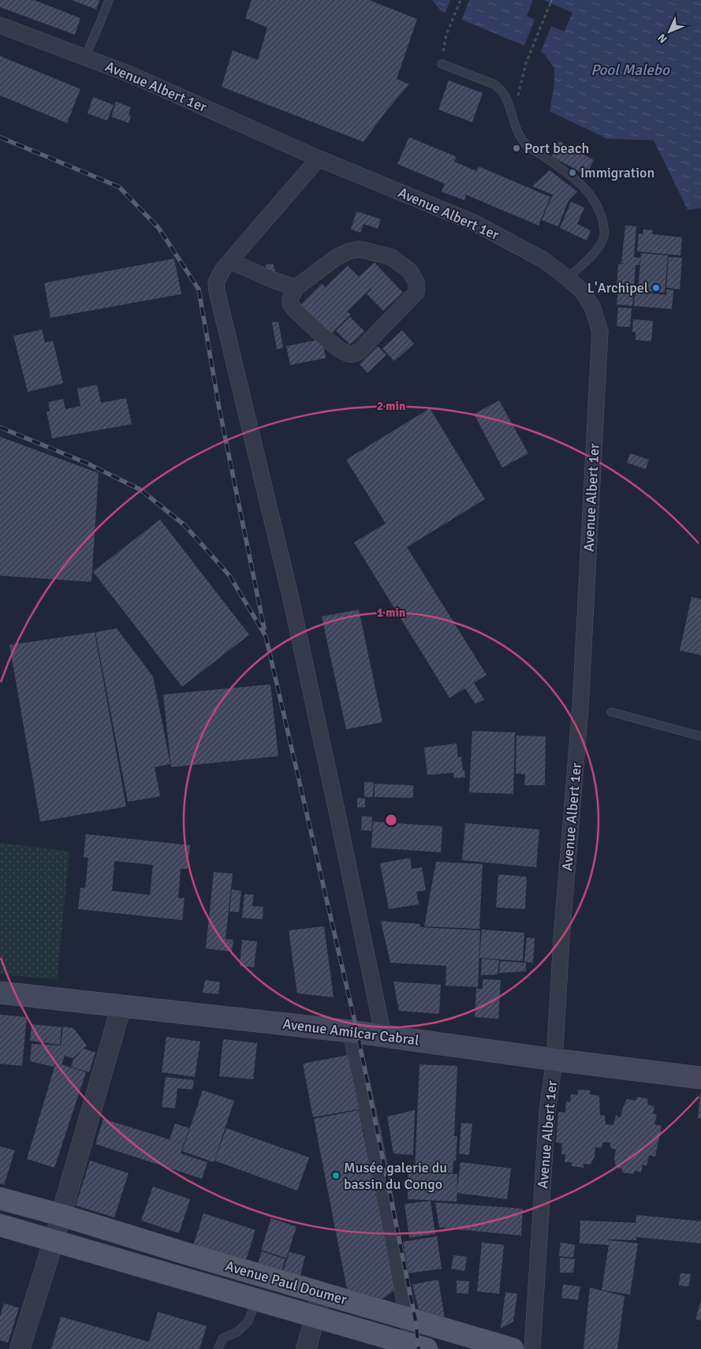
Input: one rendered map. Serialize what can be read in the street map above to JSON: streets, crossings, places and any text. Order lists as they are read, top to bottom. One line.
{"streets":{"main road":["Avenue Amilcar Cabral","Avenue Paul Doumer"],"street":["Avenue Albert 1er"]},"crossings":[["Avenue Albert 1er","Avenue Amilcar Cabral"]],"water":["Pool Malebo"],"places":["Port beach","Immigration","L'Archipel","Musée galerie du bassin du Congo"],"north":"bottom left","rings":["2 min","1 min"]}
